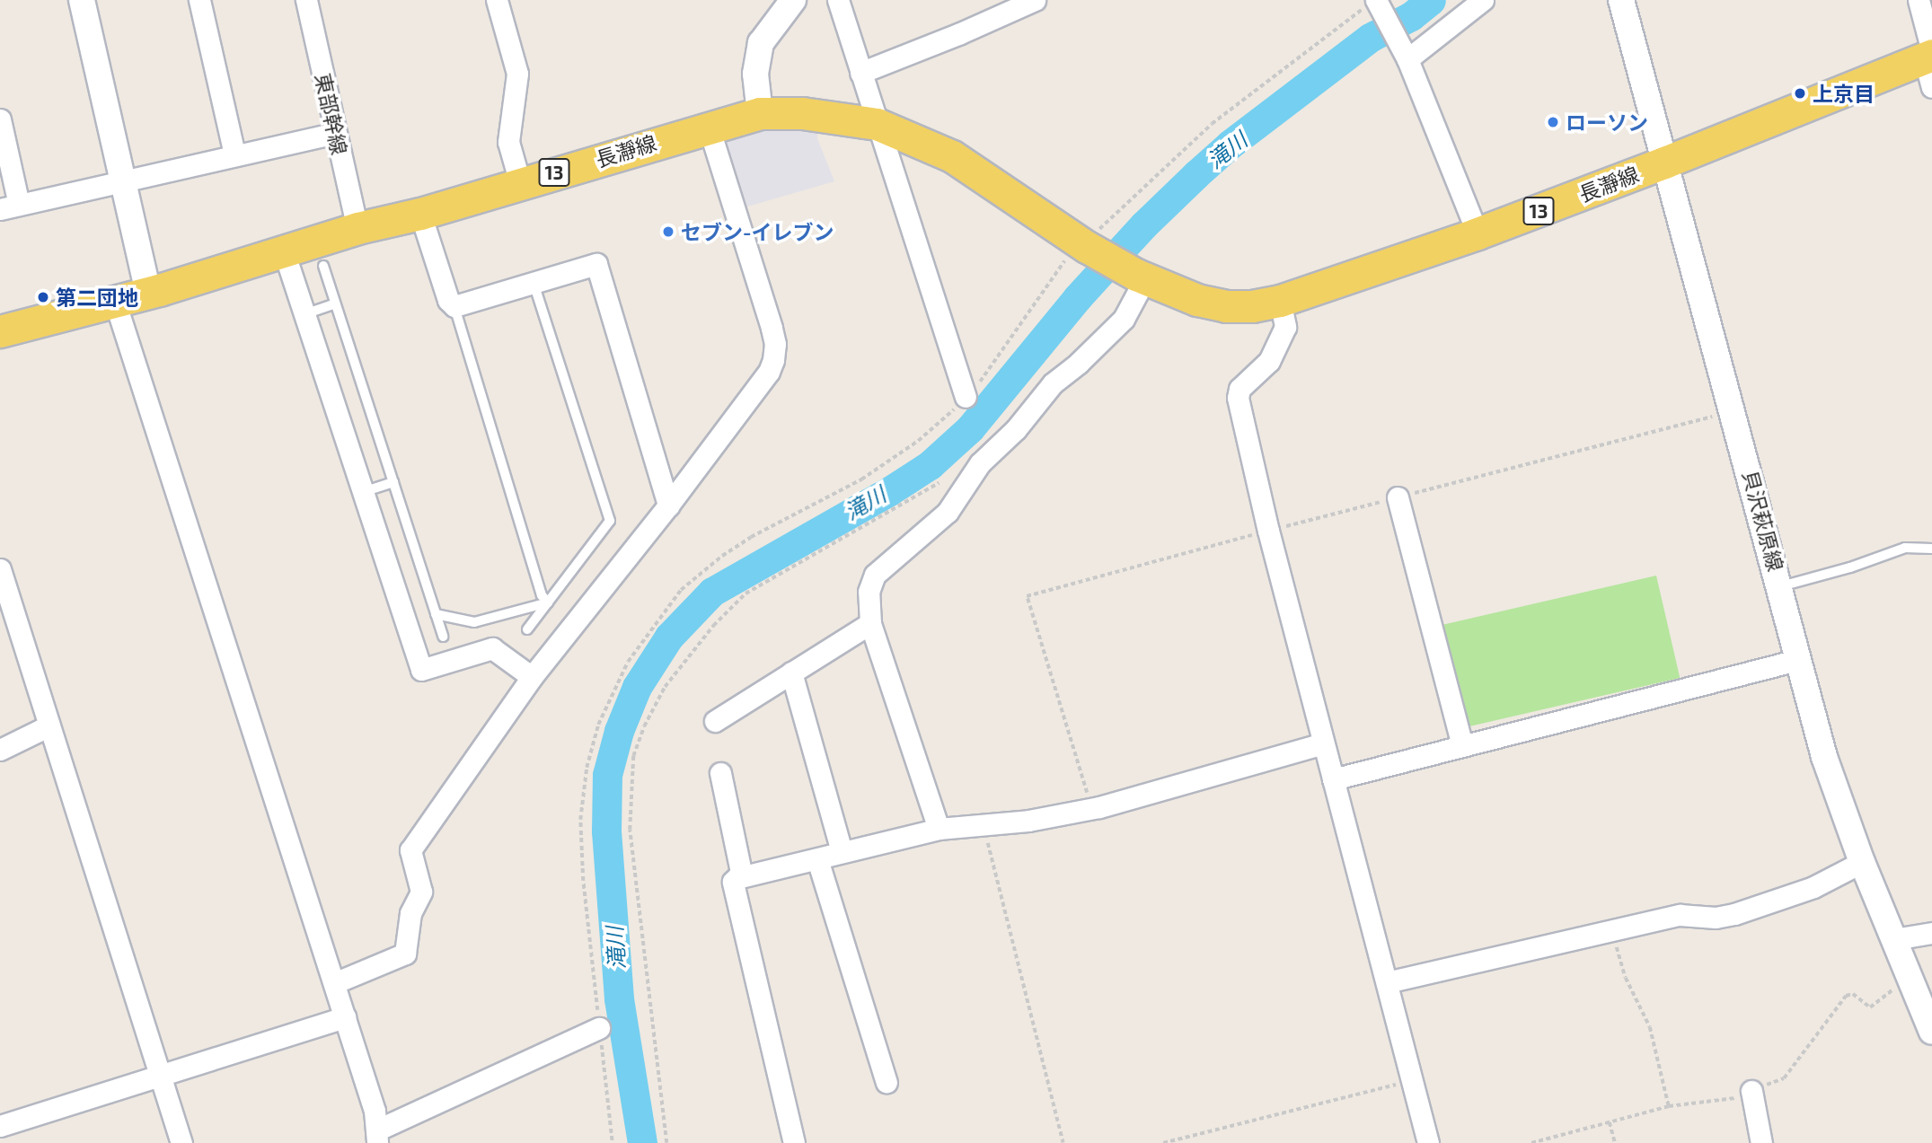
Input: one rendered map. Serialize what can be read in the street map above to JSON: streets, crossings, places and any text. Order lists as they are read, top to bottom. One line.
{"streets":{"main road":["長瀞線","13"],"street":["東部幹線","貝沢萩原線"]},"crossings":[["東部幹線","長瀞線"],["長瀞線","13"],["長瀞線","貝沢萩原線"]],"water":["滝川"],"places":["上京目","ローソン","セブン-イレブン","第二団地"]}
